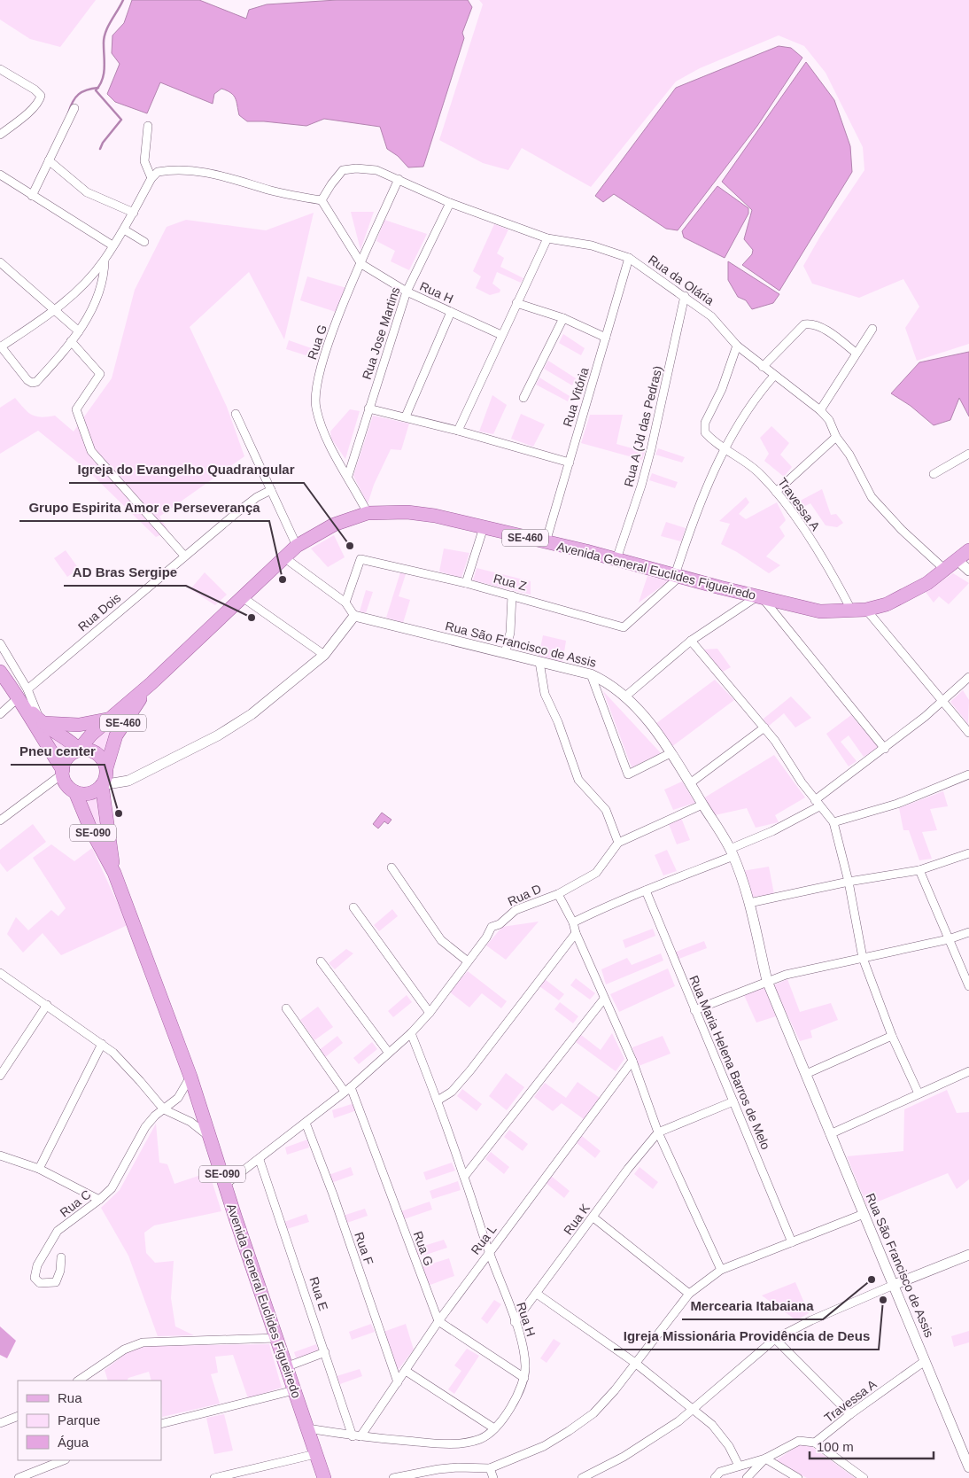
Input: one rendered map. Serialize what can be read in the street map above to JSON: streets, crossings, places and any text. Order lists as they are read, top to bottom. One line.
{"streets":{"main road":["SE-460","Avenida General Euclides Figueiredo","SE-090"],"street":["Rua da Olária","Rua H","Rua Jose Martins","Rua G","Rua Vitória","Rua A (Jd das Pedras)","Travessa A","Rua Z","Rua Dois","Rua São Francisco de Assis","Rua D","Rua Maria Helena Barros de Melo","Rua C","Rua K","Rua L","Rua F","Rua E"]},"crossings":[["Rua da Olária","Rua H"],["Rua da Olária","Rua Jose Martins"],["Rua da Olária","Rua G"],["Rua da Olária","Rua Vitória"],["Rua da Olária","Rua A (Jd das Pedras)"],["Rua da Olária","Travessa A"],["Rua da Olária","Avenida General Euclides Figueiredo"],["Rua H","Rua Jose Martins"],["Rua H","Rua G"],["Rua H","Avenida General Euclides Figueiredo"],["Rua H","Rua D"],["Rua H","Rua K"],["Rua H","Rua L"],["Rua H","Rua E"],["Rua Jose Martins","Rua G"],["Rua G","Avenida General Euclides Figueiredo"],["Rua G","Rua D"],["Rua G","Rua L"],["Rua Vitória","Avenida General Euclides Figueiredo"],["Rua A (Jd das Pedras)","Avenida General Euclides Figueiredo"],["Travessa A","Avenida General Euclides Figueiredo"],["Travessa A","Rua São Francisco de Assis"],["Avenida General Euclides Figueiredo","Rua Z"],["Avenida General Euclides Figueiredo","Rua D"],["Avenida General Euclides Figueiredo","Rua C"],["Rua São Francisco de Assis","Rua D"],["Rua D","Rua F"],["Rua D","Rua E"],["Rua L","Rua F"],["Rua L","Rua E"]],"places":["Igreja do Evangelho Quadrangular","Grupo Espirita Amor e Perseverança","AD Bras Sergipe","Pneu center","Mercearia Itabaiana","Igreja Missionária Providência de Deus"],"legend":["Rua","Parque","Água"],"scale_bar":"100 m"}
